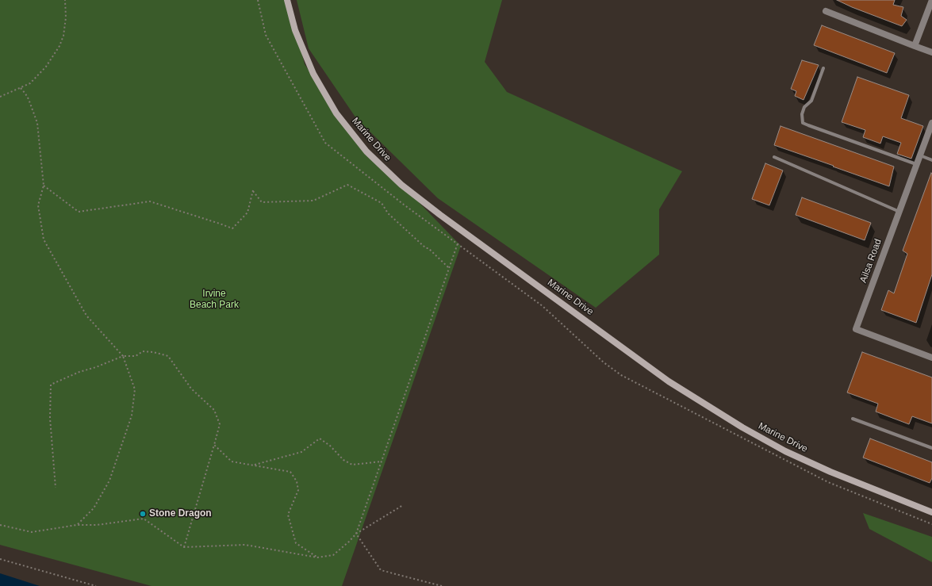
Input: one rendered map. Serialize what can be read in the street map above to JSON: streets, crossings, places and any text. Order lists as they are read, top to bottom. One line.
{"streets":{"street":["Marine Drive","Ailsa Road"]},"parks":["Irvine Beach Park"],"places":["Stone Dragon"]}
